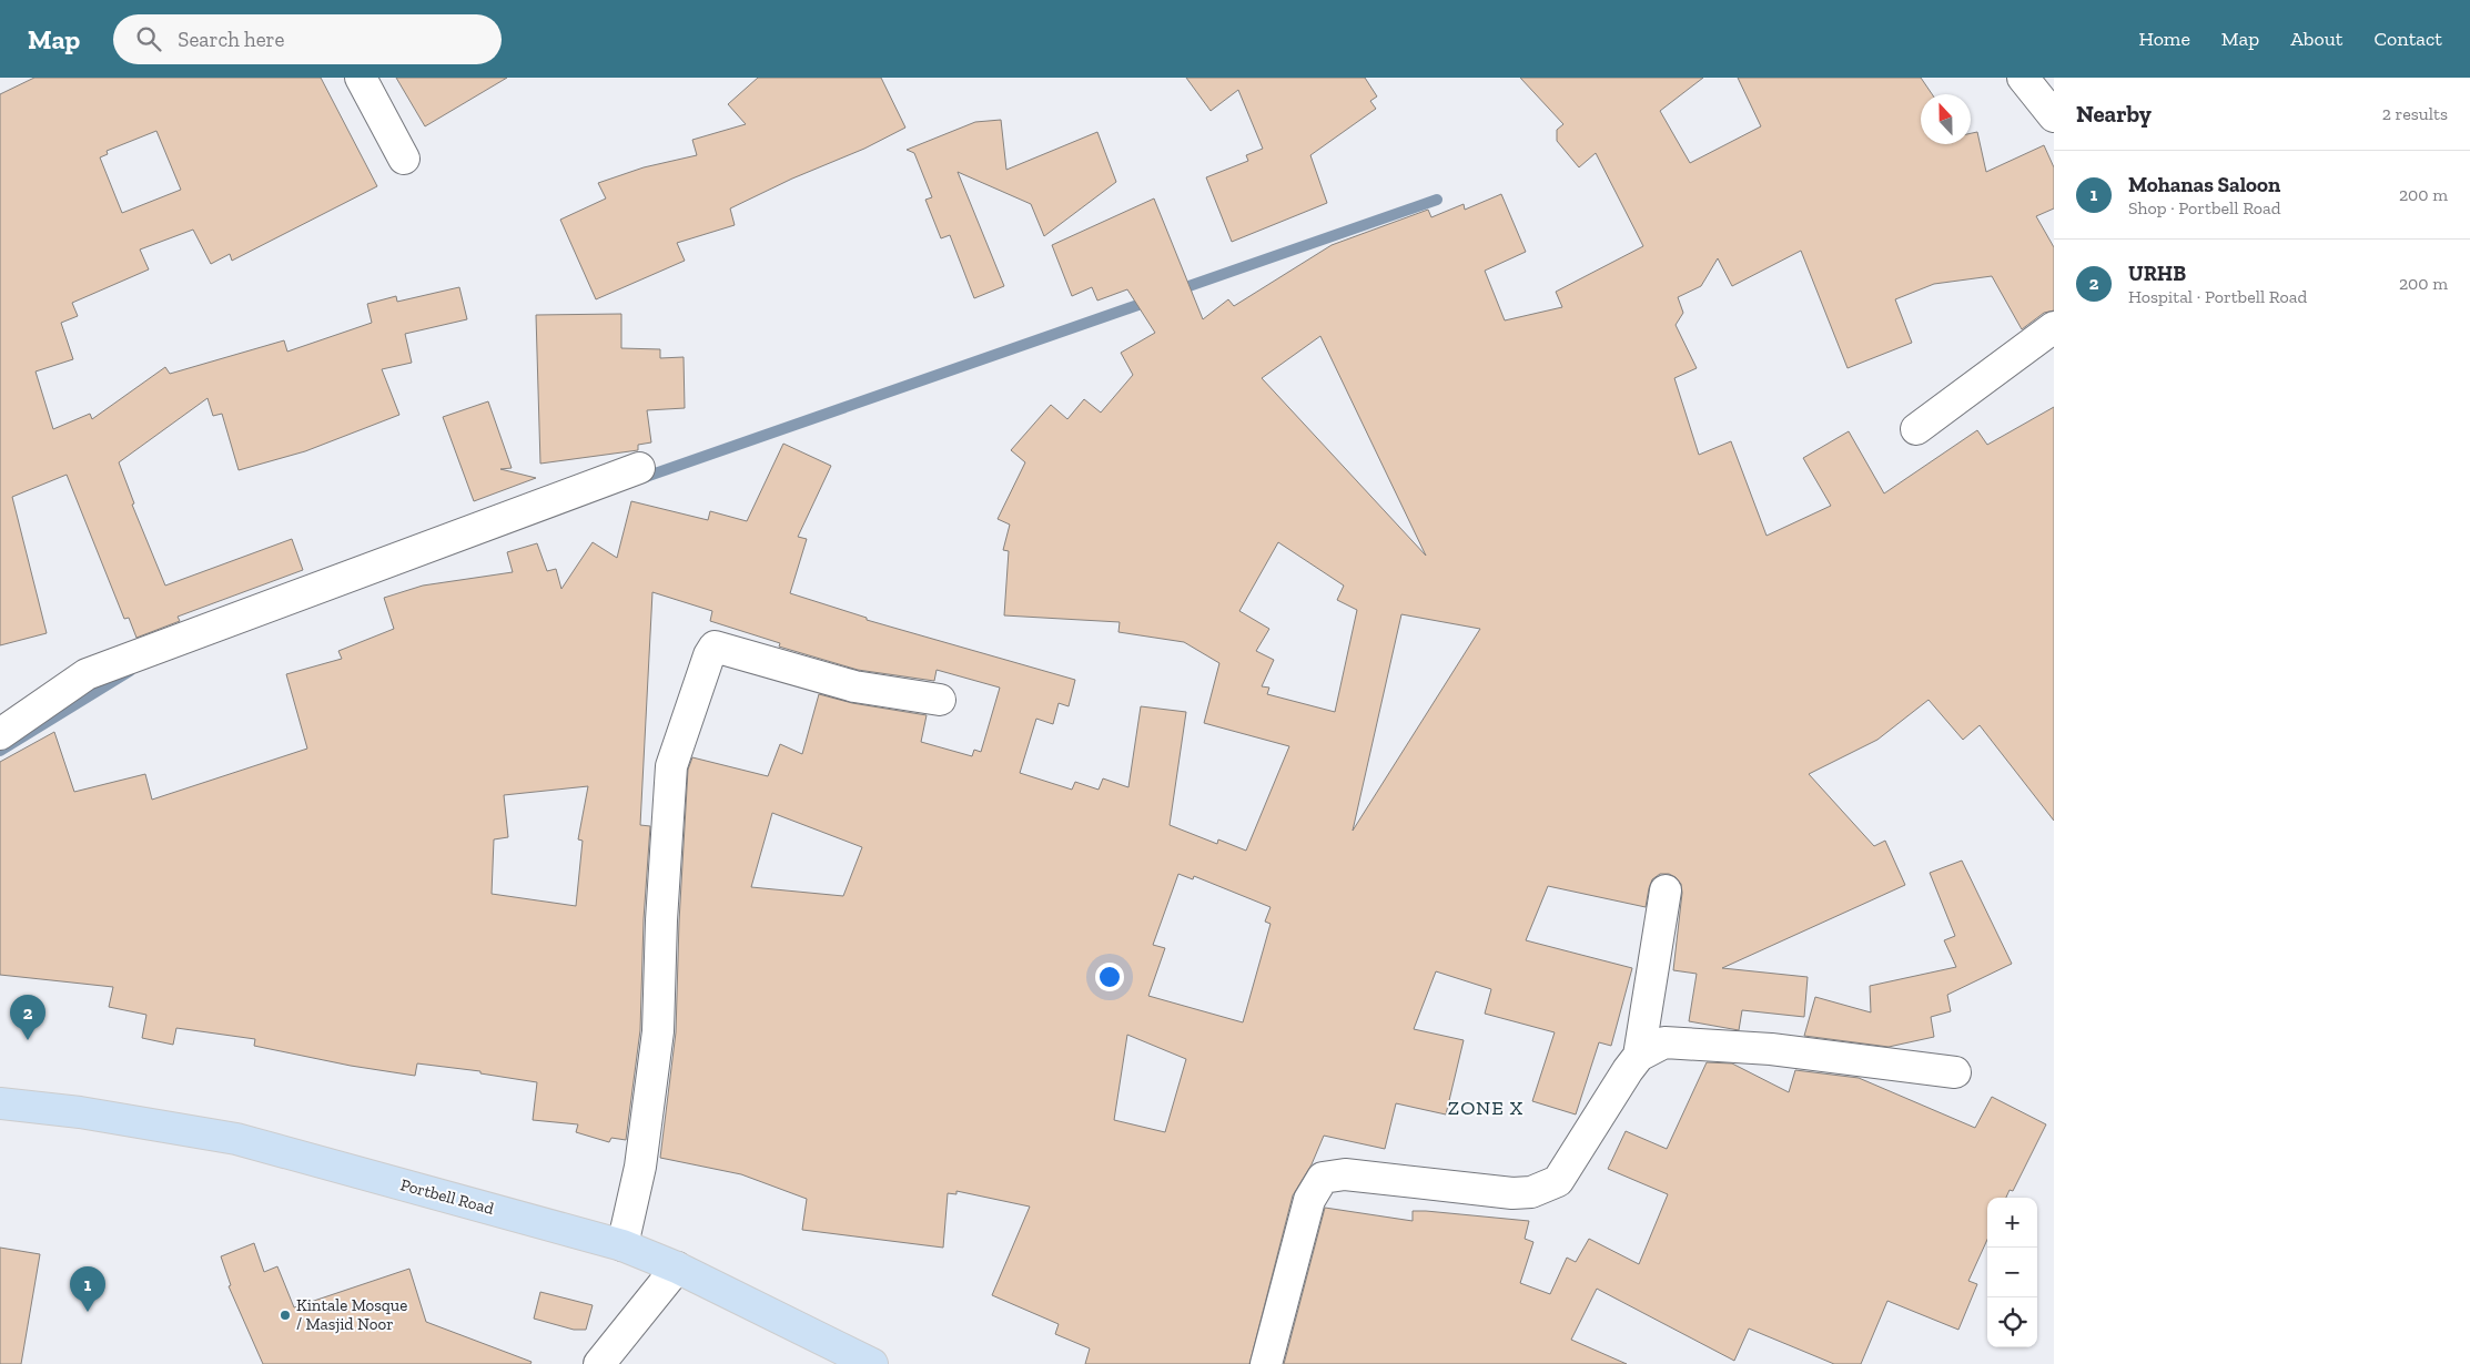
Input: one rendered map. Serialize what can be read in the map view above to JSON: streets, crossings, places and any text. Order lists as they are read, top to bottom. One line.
{"streets":{"main road":["Portbell Road"]},"districts":["ZONE X"],"places":["Kintale Mosque / Masjid Noor"],"north":"top","page":{"header":"Map","search":"Search here","nav":["Home","Map","About","Contact"],"heading":["Nearby","2 results"],"list":[{"mark":"1","name":"Mohanas Saloon","note":"Shop · Portbell Road","value":"200 m"},{"mark":"2","name":"URHB","note":"Hospital · Portbell Road","value":"200 m"}],"pins":["2","1"],"map_buttons":["+","−"]}}
